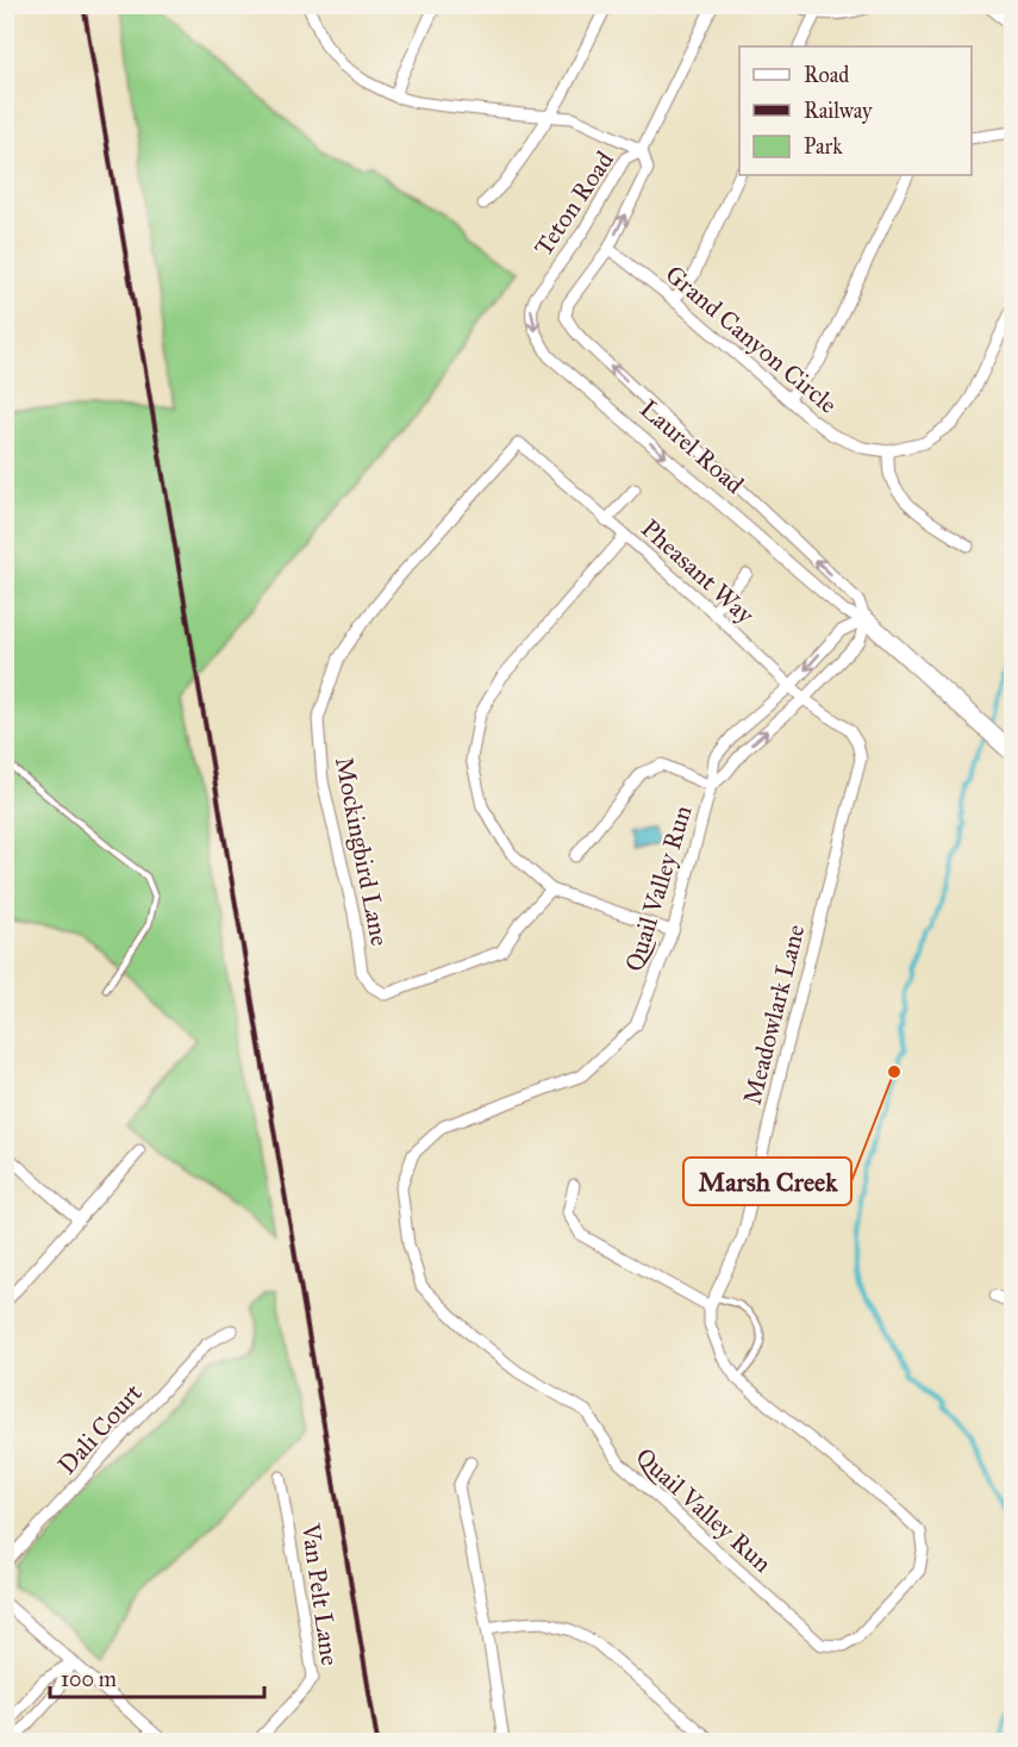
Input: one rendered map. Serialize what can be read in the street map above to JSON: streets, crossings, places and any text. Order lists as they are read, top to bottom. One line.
{"streets":{"street":["Teton Road","Grand Canyon Circle","Laurel Road","Pheasant Way","Mockingbird Lane","Quail Valley Run","Meadowlark Lane","Dali Court","Van Pelt Lane"]},"crossings":[["Teton Road","Grand Canyon Circle"],["Teton Road","Laurel Road"],["Laurel Road","Quail Valley Run"],["Pheasant Way","Mockingbird Lane"],["Pheasant Way","Quail Valley Run"],["Pheasant Way","Meadowlark Lane"],["Quail Valley Run","Meadowlark Lane"]],"places":["Marsh Creek"],"legend":["Road","Railway","Park"],"scale_bar":"100 m"}
